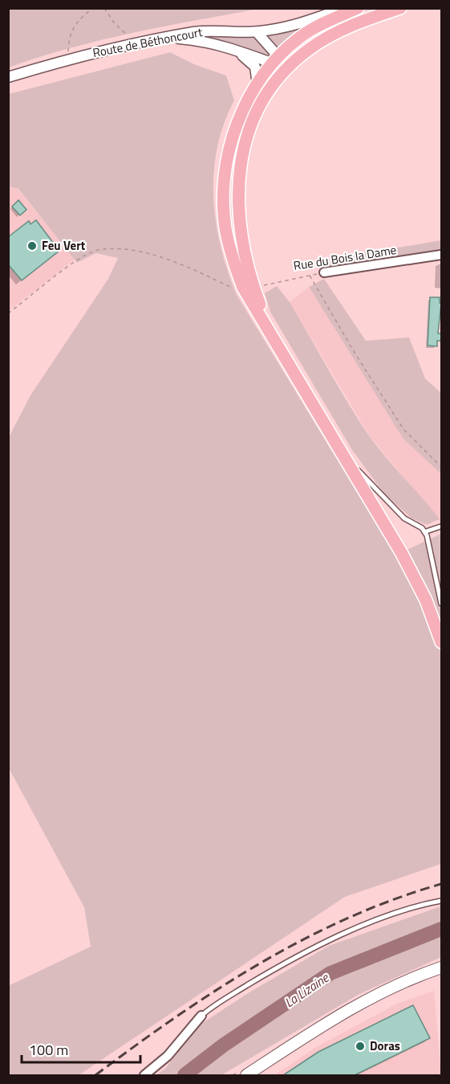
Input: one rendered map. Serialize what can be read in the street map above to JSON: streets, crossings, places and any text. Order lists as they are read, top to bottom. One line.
{"streets":{"street":["Route de Béthoncourt","Rue du Bois la Dame"]},"water":["La Lizaine"],"places":["Feu Vert","Doras"],"scale_bar":"100 m"}
